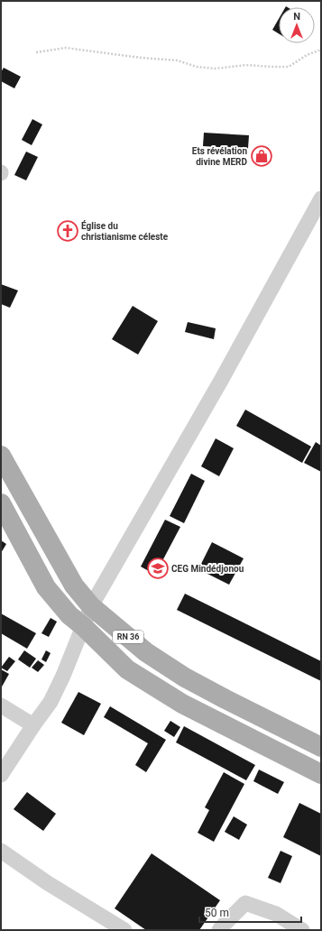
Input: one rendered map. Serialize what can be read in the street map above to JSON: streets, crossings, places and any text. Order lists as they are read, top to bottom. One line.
{"streets":{"main road":["RN 36"]},"places":{"shop":["Ets révélation divine MERD"],"church":["Église du christianisme céleste"],"school or university":["CEG Mindédjonou"]},"scale_bar":"50 m","north":"top"}
